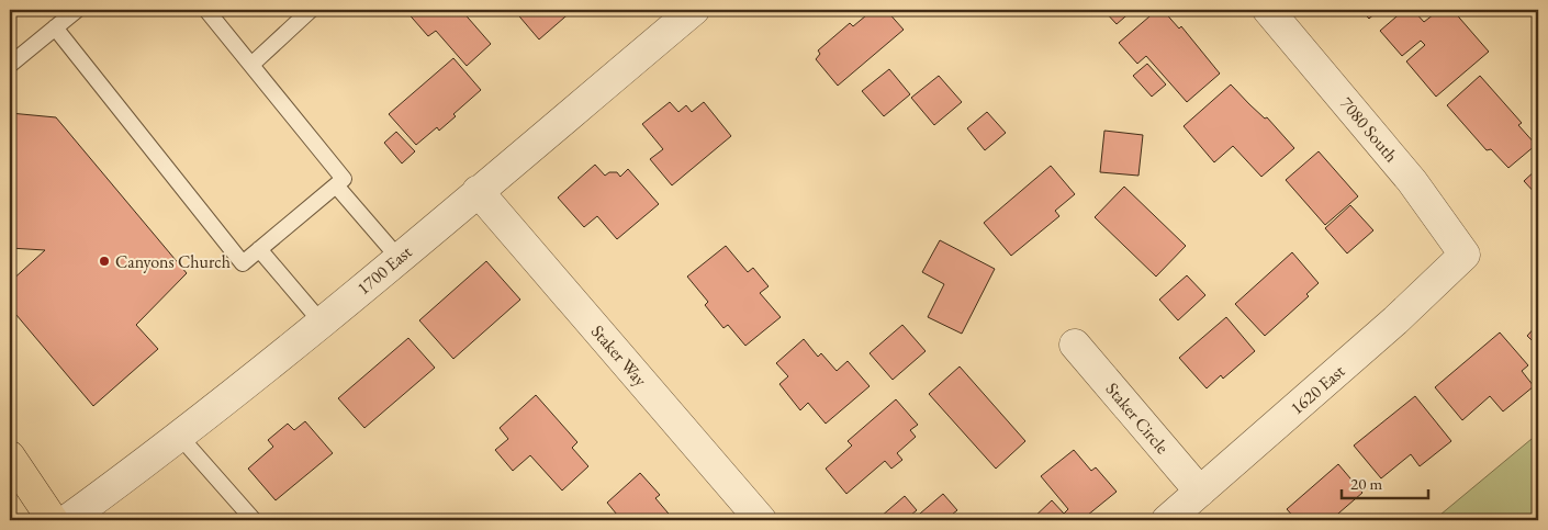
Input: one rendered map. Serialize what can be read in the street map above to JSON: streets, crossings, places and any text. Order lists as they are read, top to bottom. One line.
{"streets":{"street":["7080 South","1700 East","Staker Way","1620 East","Staker Circle"]},"crossings":[["7080 South","1620 East"],["1700 East","Staker Way"],["1620 East","Staker Circle"]],"places":["Canyons Church"],"scale_bar":"20 m"}
